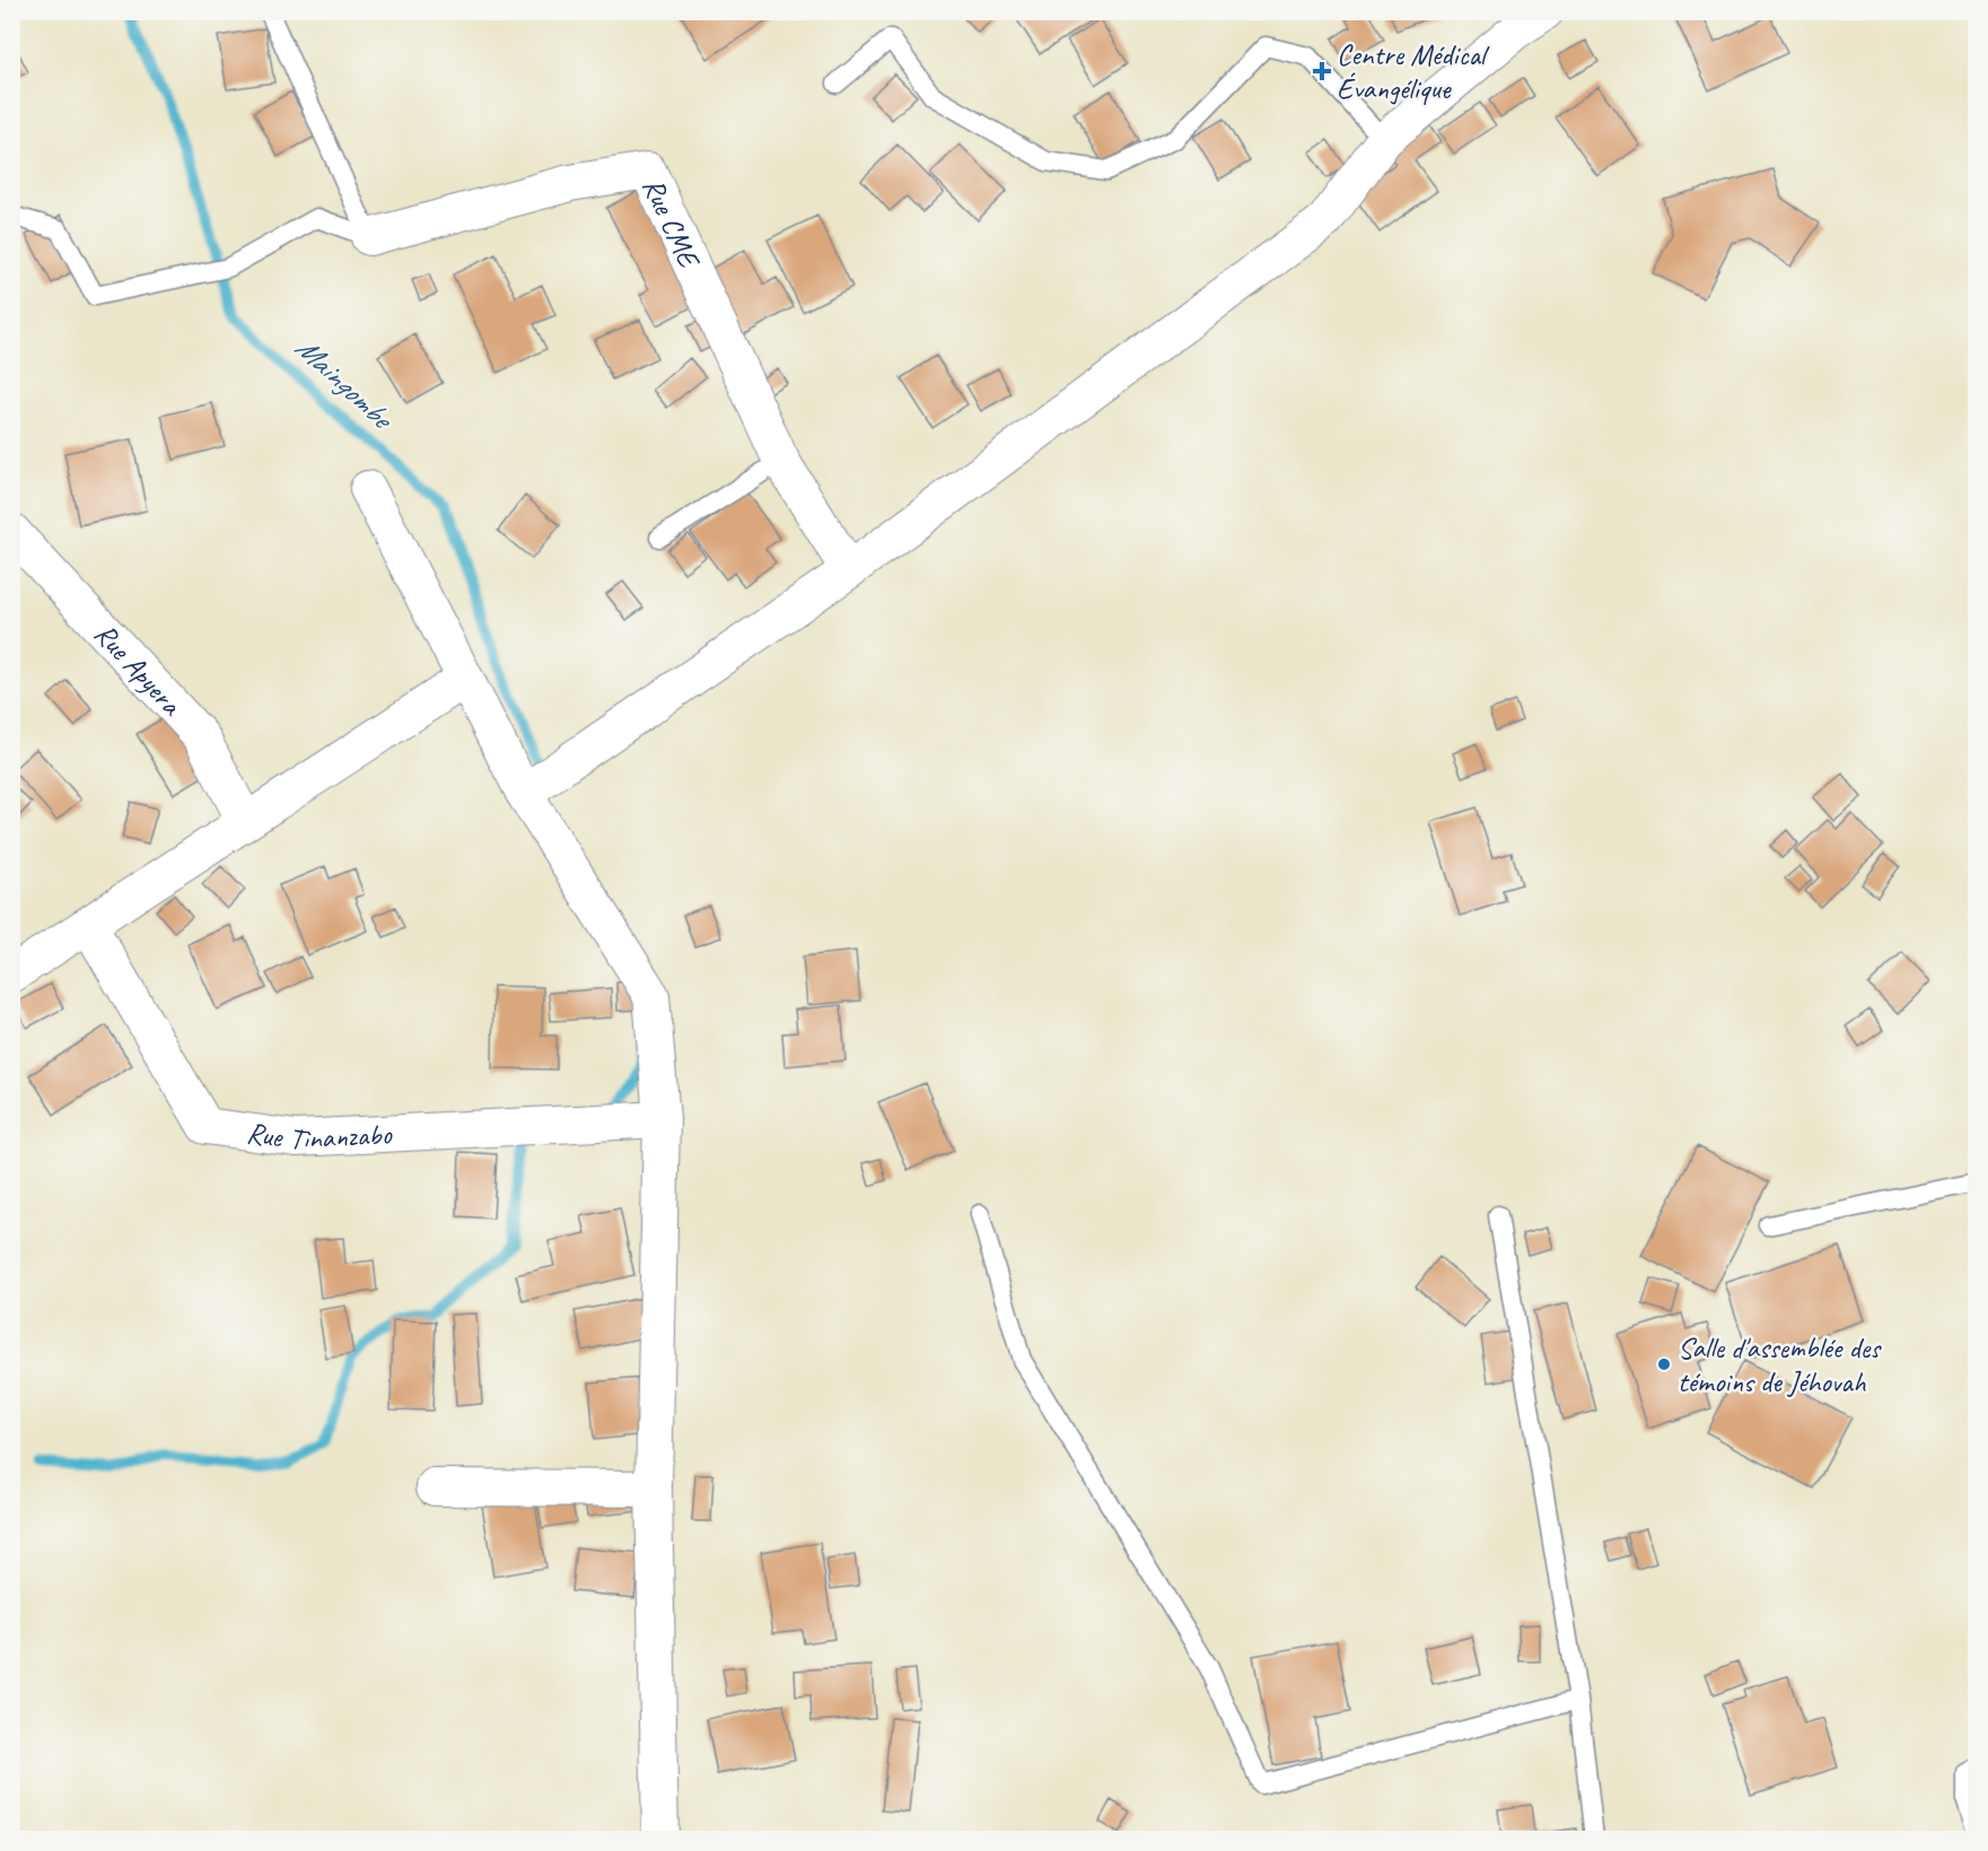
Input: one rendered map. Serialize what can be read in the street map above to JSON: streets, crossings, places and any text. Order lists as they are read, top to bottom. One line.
{"streets":{"street":["Rue CME","Rue Apyera","Rue Tinanzabo"]},"water":["Maingombe"],"places":{"health":["Centre Médical Évangélique"],"other":["Salle d'assemblée des témoins de Jéhovah"]}}
